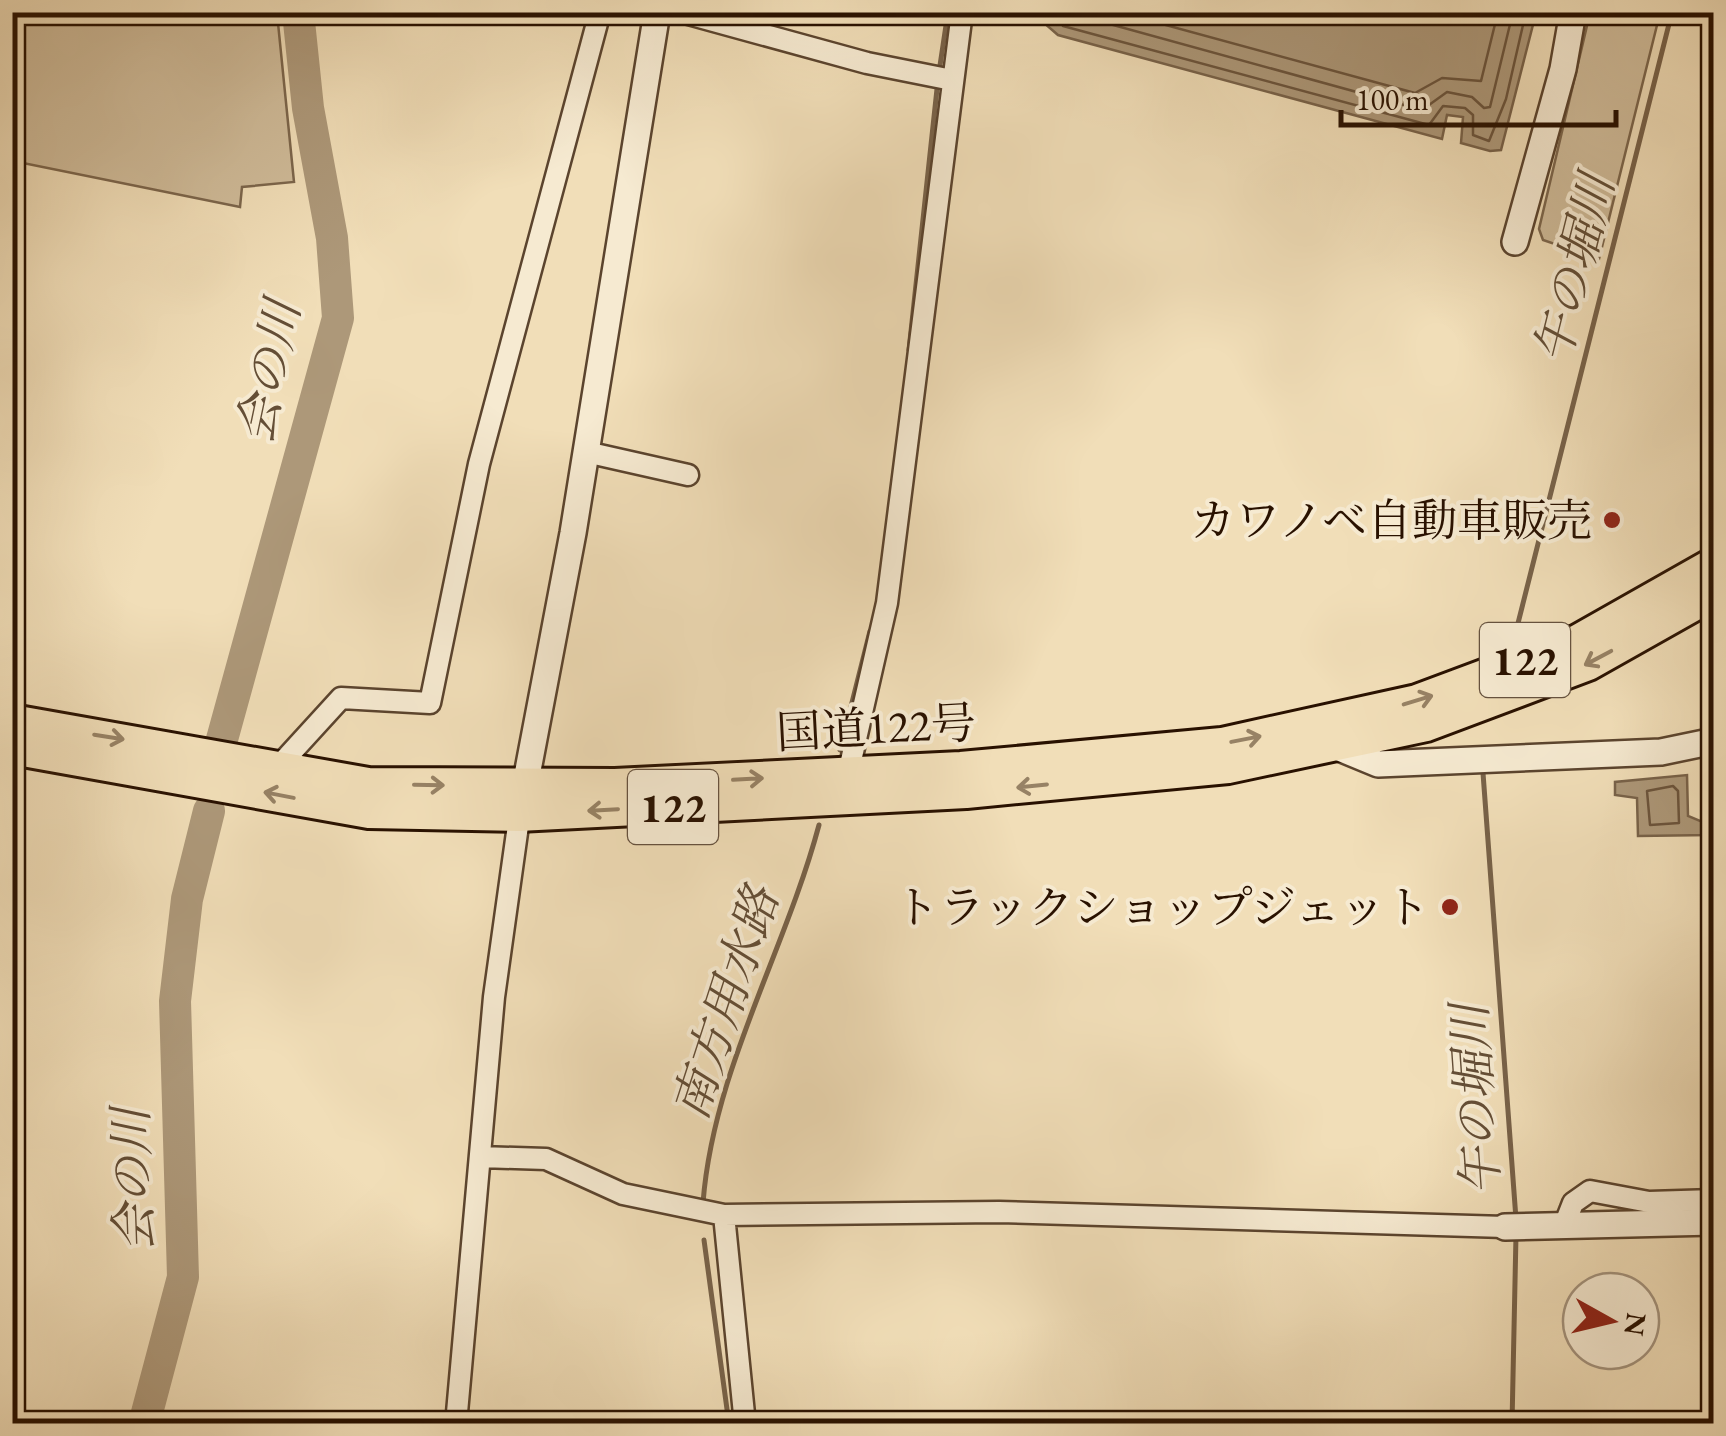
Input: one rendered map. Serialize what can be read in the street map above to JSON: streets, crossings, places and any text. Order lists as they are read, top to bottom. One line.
{"streets":{"highway":["122","国道122号"]},"water":["午の堀川","会の川","南方用水路"],"places":["カワノベ自動車販売","トラックショップジェット"],"scale_bar":"100 m","north":"right"}
